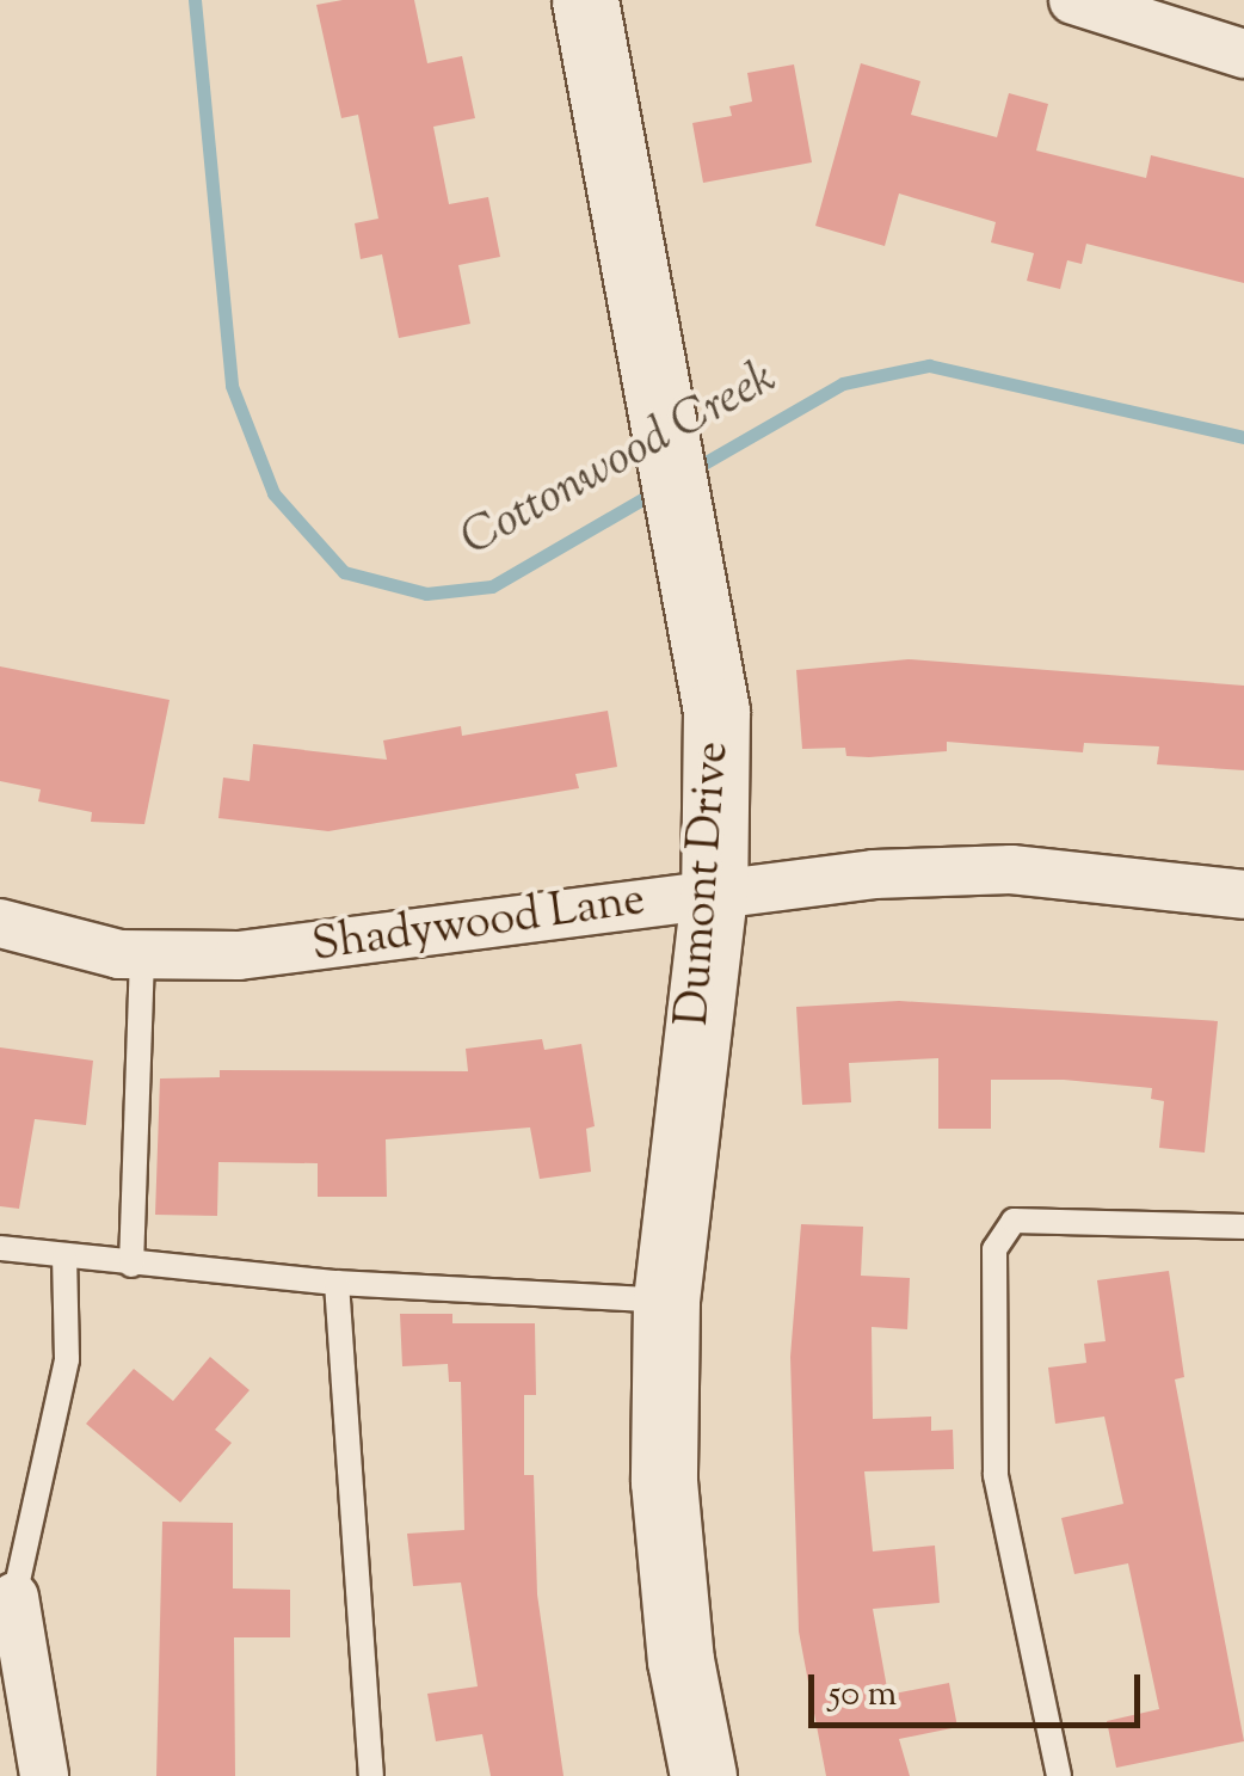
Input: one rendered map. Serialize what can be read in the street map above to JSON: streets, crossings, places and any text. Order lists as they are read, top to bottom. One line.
{"streets":{"street":["Dumont Drive","Shadywood Lane"]},"crossings":[["Dumont Drive","Shadywood Lane"]],"water":["Cottonwood Creek"],"scale_bar":"50 m"}
